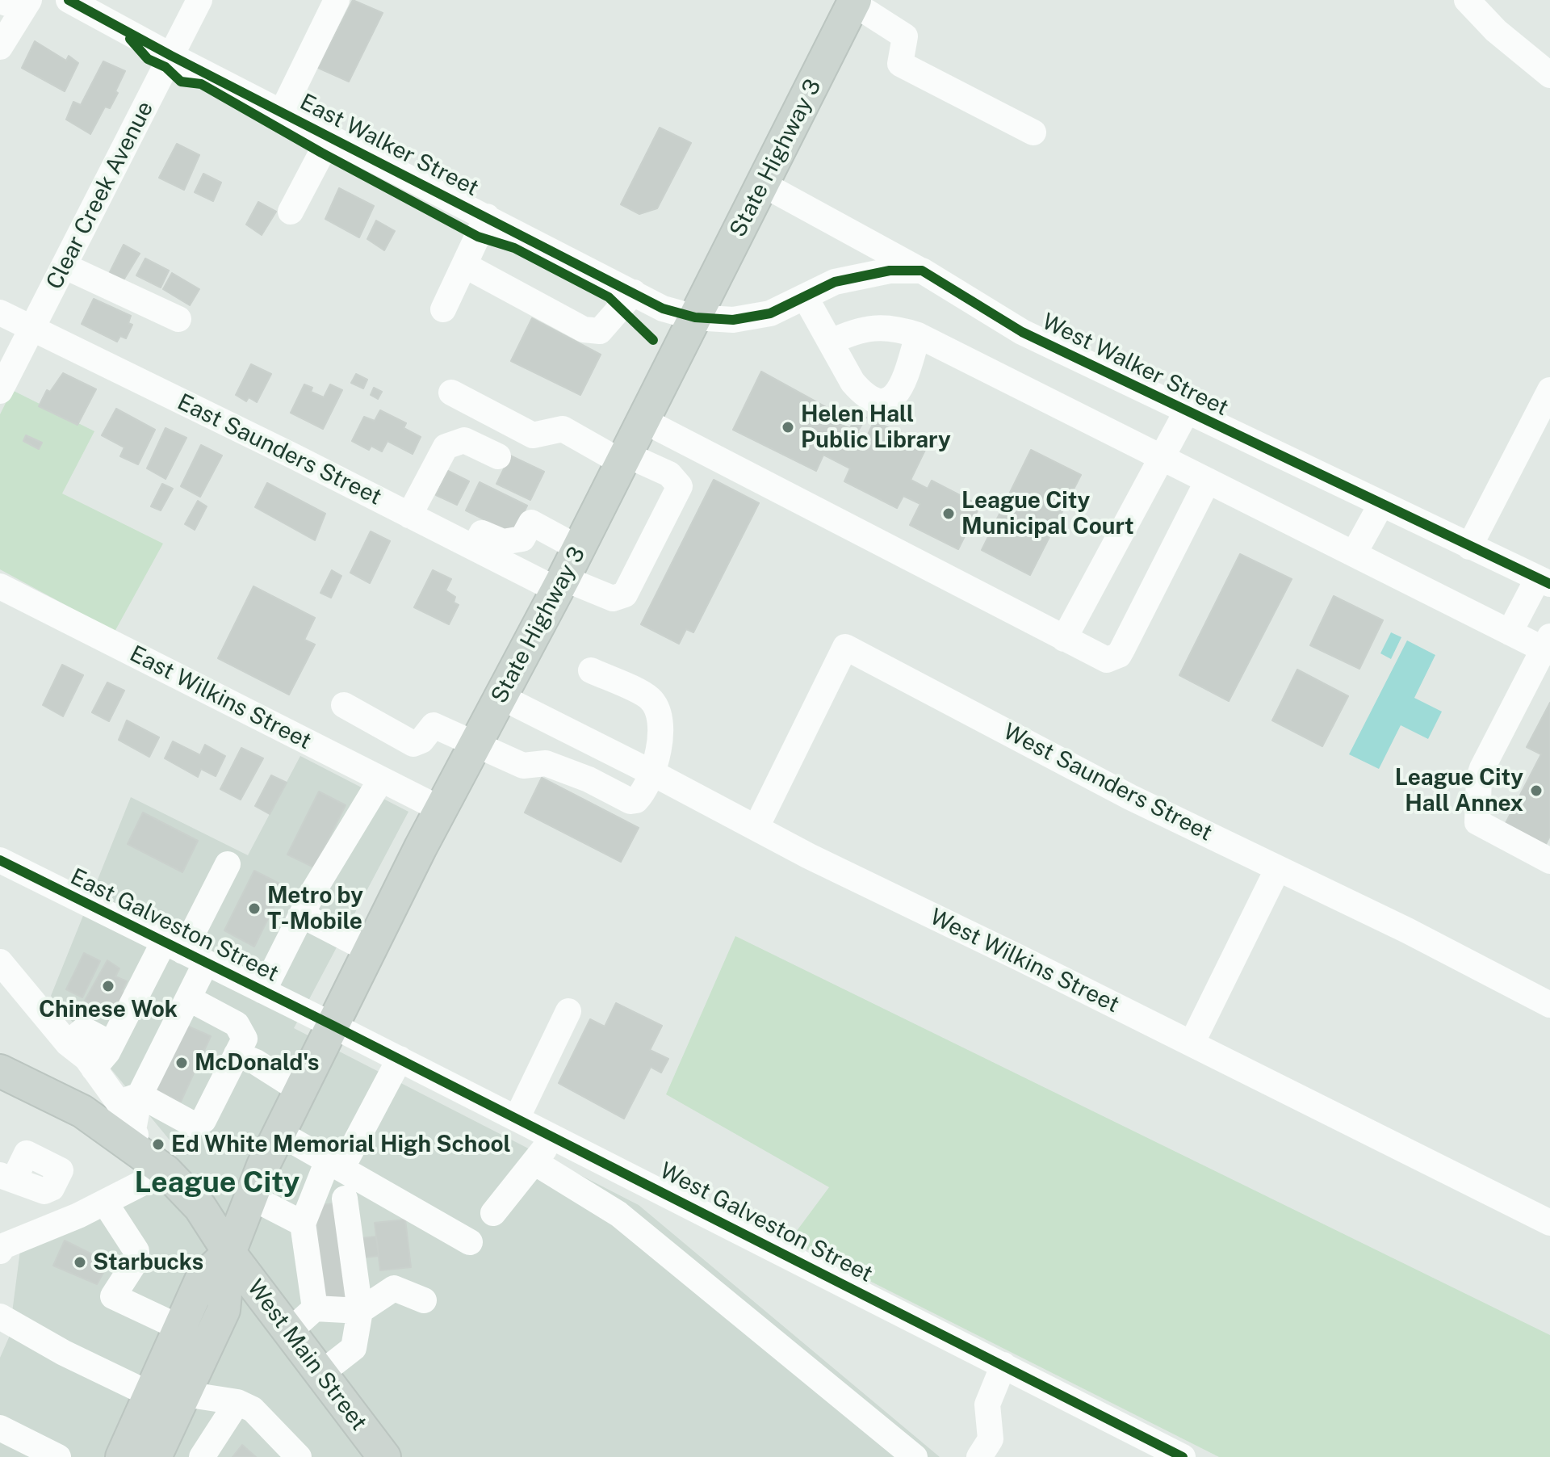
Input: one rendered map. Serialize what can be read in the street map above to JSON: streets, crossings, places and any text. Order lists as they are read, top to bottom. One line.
{"streets":{"main road":["State Highway 3","West Main Street"],"street":["East Walker Street","Clear Creek Avenue","West Walker Street","East Saunders Street","East Wilkins Street","West Saunders Street","East Galveston Street","West Wilkins Street","West Galveston Street"]},"crossings":[["East Walker Street","State Highway 3"],["East Walker Street","Clear Creek Avenue"],["State Highway 3","West Walker Street"],["State Highway 3","East Saunders Street"],["State Highway 3","East Wilkins Street"],["State Highway 3","East Galveston Street"],["State Highway 3","West Wilkins Street"],["State Highway 3","West Galveston Street"],["State Highway 3","West Main Street"],["Clear Creek Avenue","East Saunders Street"],["West Saunders Street","West Wilkins Street"],["East Galveston Street","West Galveston Street"]],"districts":["League City"],"places":["Helen Hall Public Library","League City Municipal Court","League City Hall Annex","Metro by T-Mobile","Chinese Wok","McDonald's","Ed White Memorial High School","Starbucks"]}
